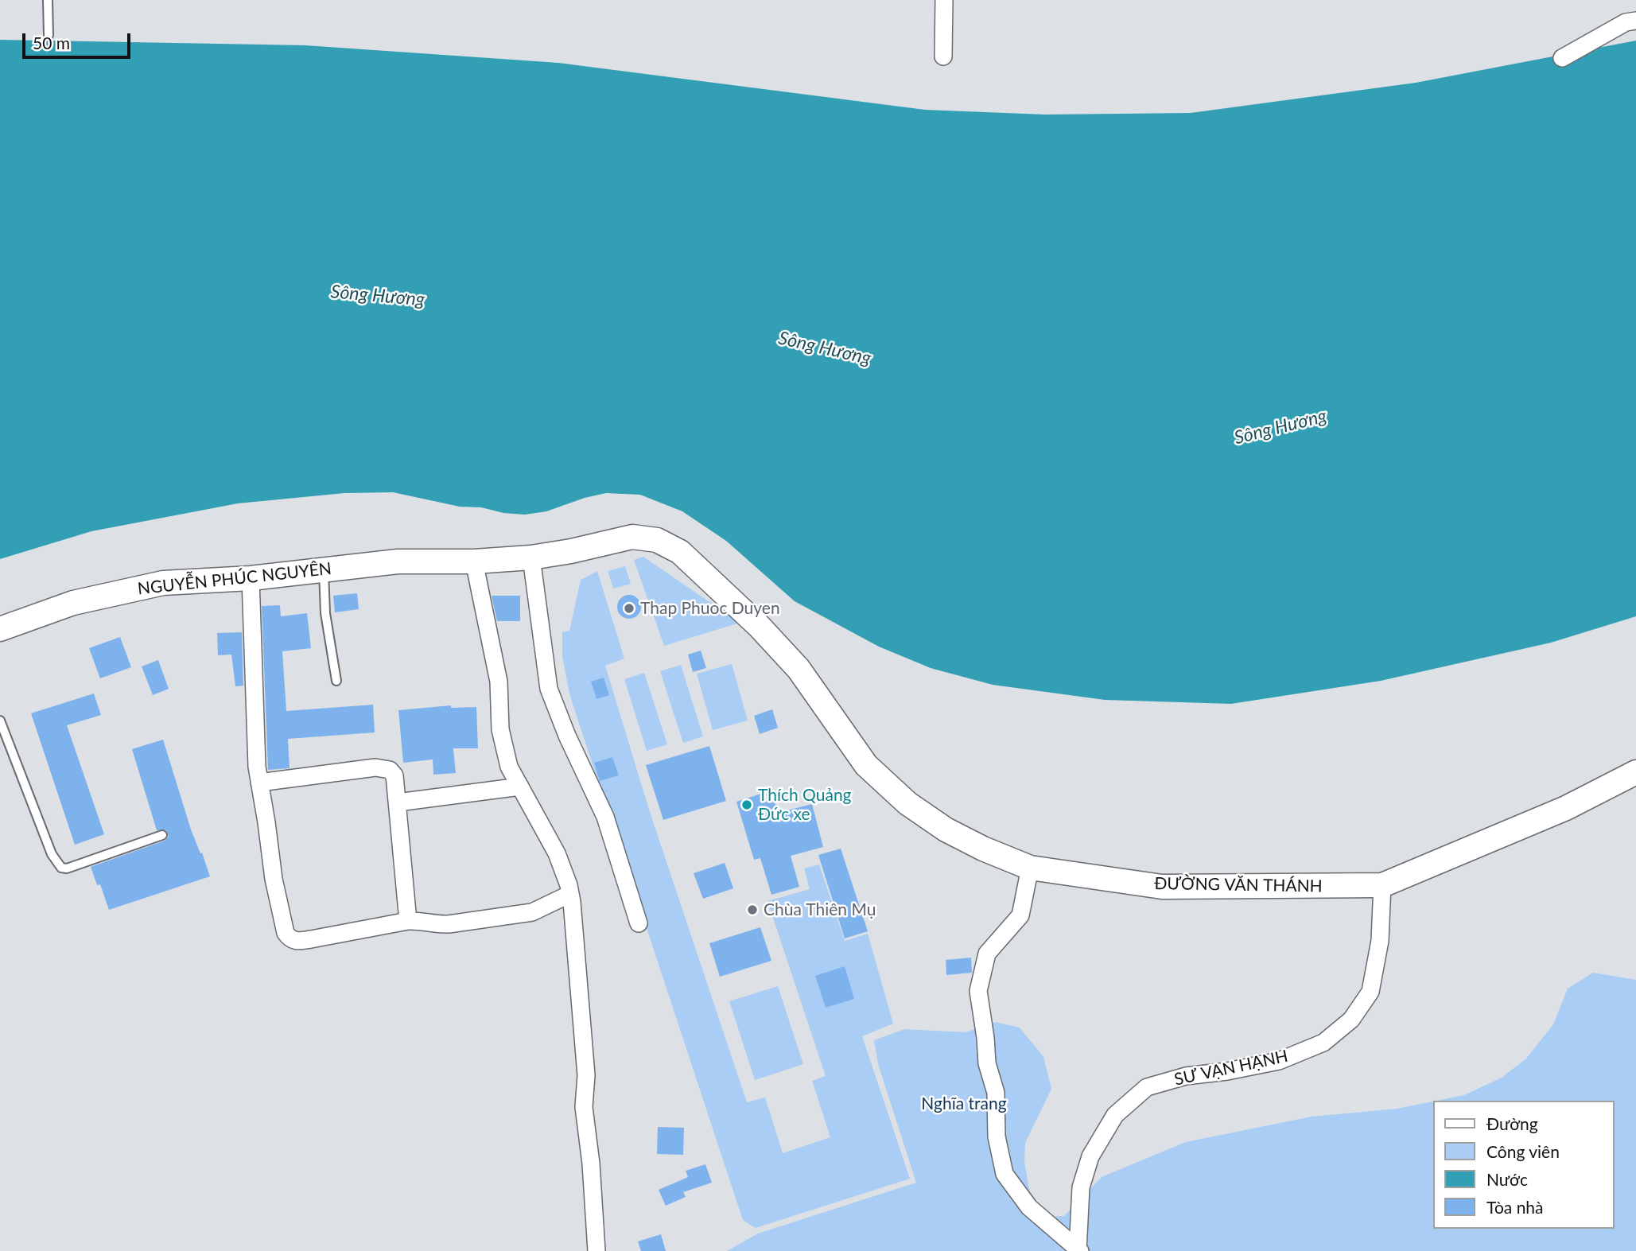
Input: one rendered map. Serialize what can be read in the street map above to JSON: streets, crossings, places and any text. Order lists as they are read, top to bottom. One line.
{"streets":{"main road":["NGUYỄN PHÚC NGUYÊN","ĐƯỜNG VĂN THÁNH"],"street":["SƯ VẠN HẠNH"]},"crossings":[["NGUYỄN PHÚC NGUYÊN","ĐƯỜNG VĂN THÁNH"],["ĐƯỜNG VĂN THÁNH","SƯ VẠN HẠNH"]],"water":["Sông Hương"],"parks":["Nghĩa trang"],"places":["Thap Phuoc Duyen","Thích Quảng Đức xe","Chùa Thiên Mụ"],"legend":["Đường","Công viên","Nước","Tòa nhà"],"scale_bar":"50 m"}
